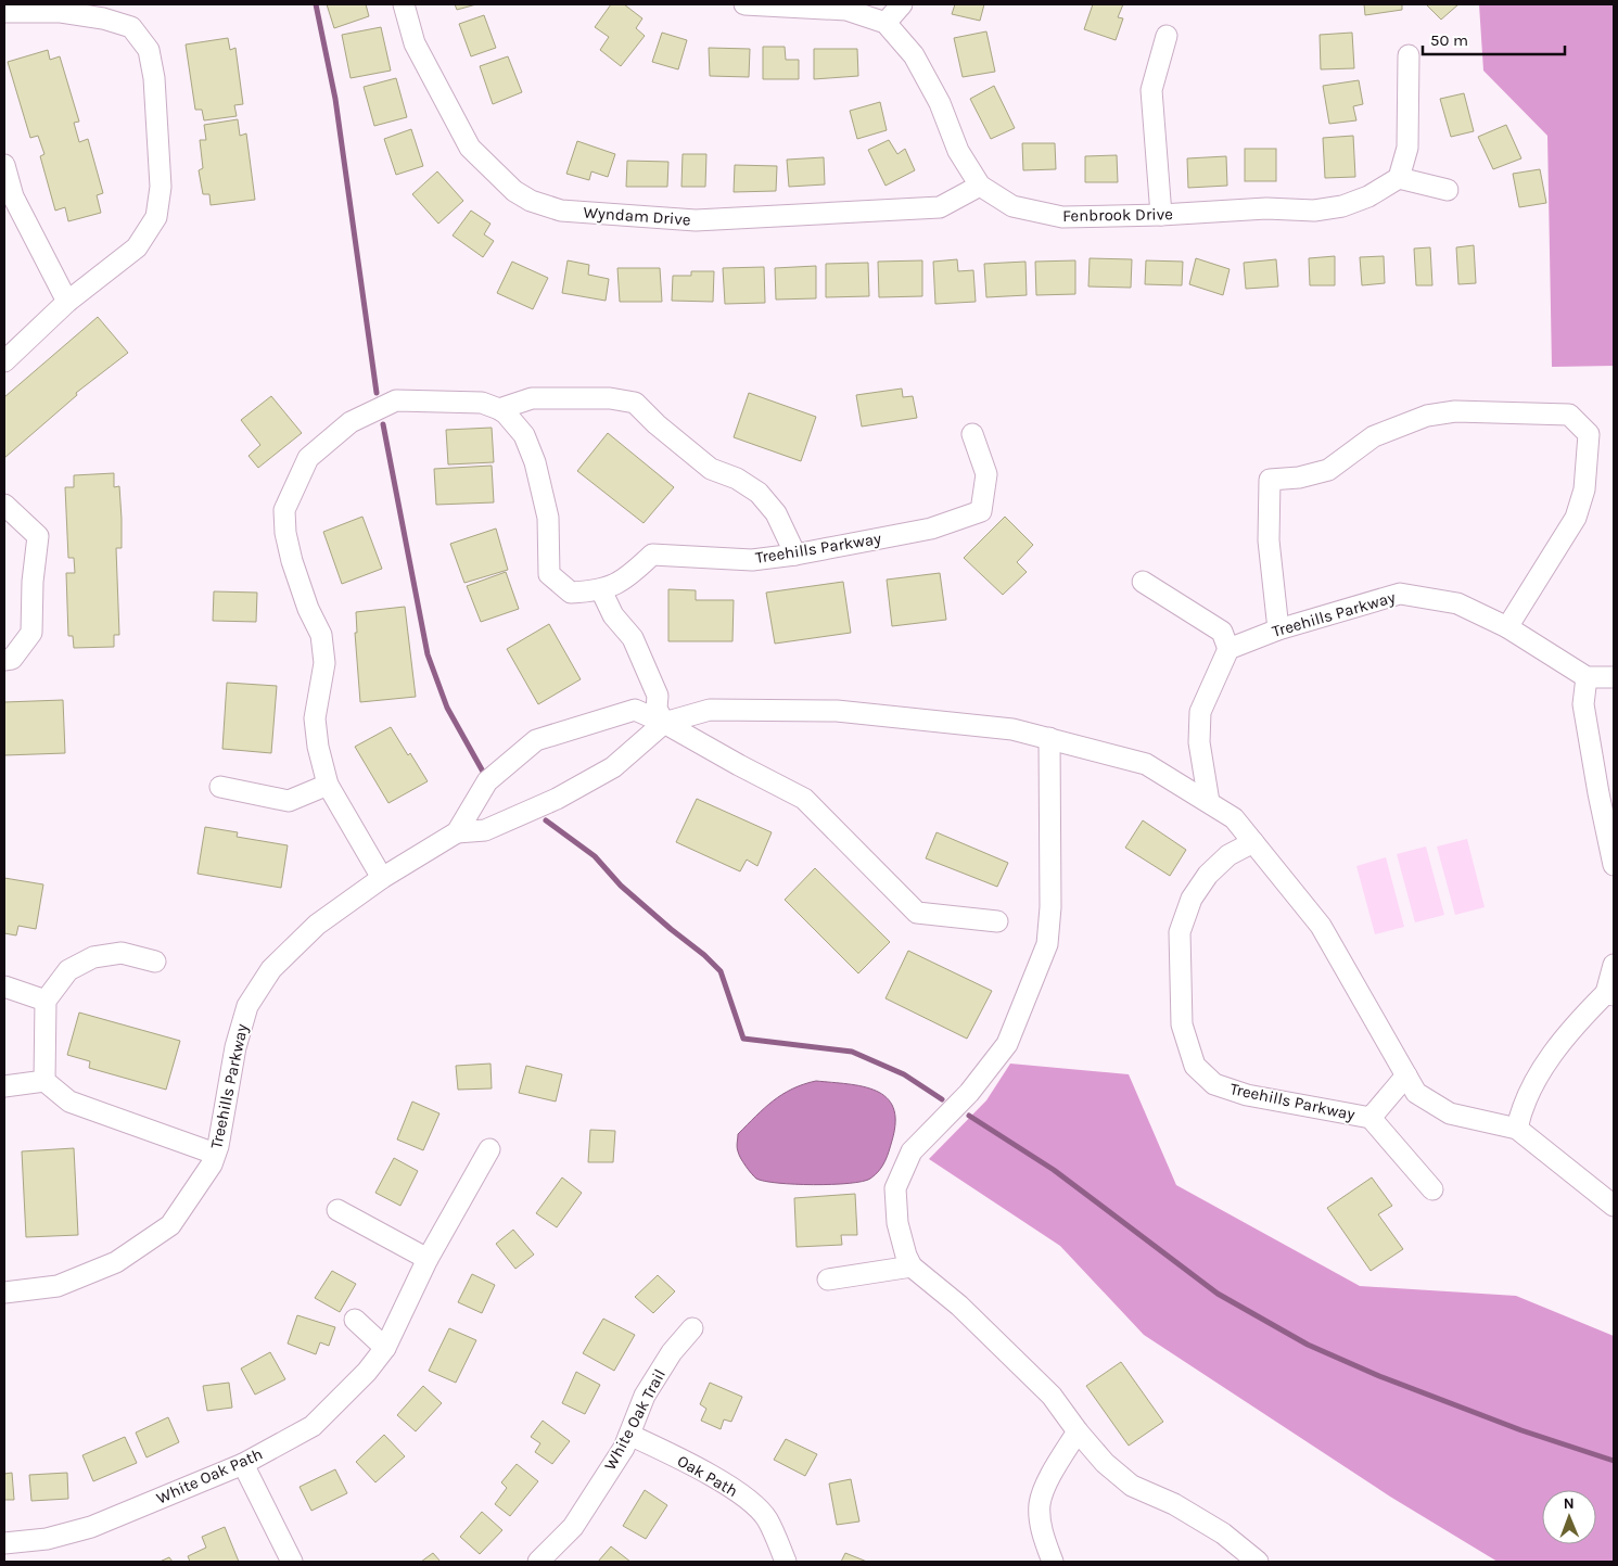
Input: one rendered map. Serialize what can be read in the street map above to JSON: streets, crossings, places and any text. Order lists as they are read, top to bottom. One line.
{"streets":{"street":["Fenbrook Drive","Wyndam Drive","Treehills Parkway","White Oak Trail","White Oak Path","Oak Path"]},"crossings":[["Fenbrook Drive","Wyndam Drive"],["White Oak Trail","Oak Path"]],"scale_bar":"50 m","north":"top"}
